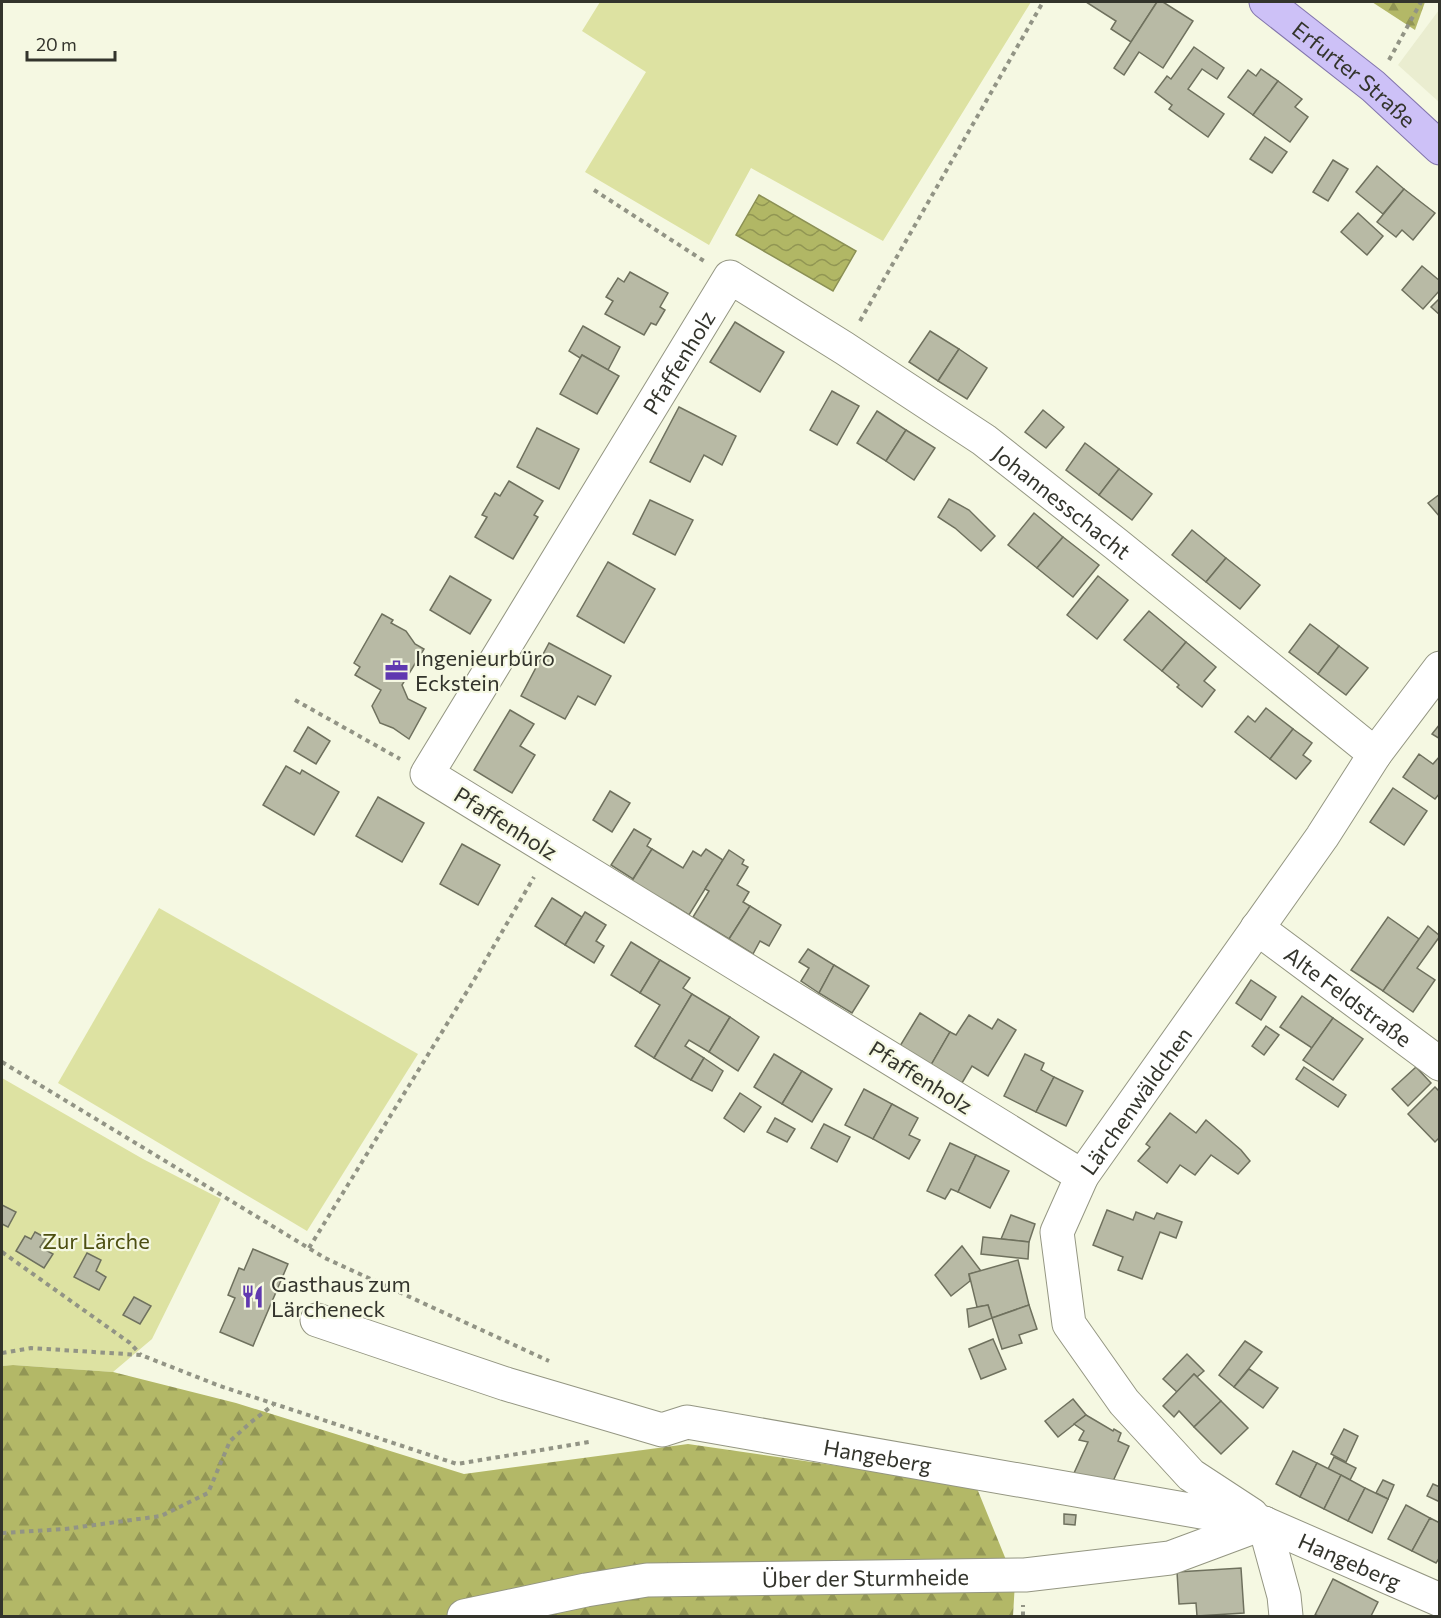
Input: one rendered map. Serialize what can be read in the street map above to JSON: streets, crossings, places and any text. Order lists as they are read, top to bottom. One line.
{"streets":{"main road":["Erfurter Straße"],"street":["Pfaffenholz","Johannesschacht","Alte Feldstraße","Lärchenwäldchen","Hangeberg","Über der Sturmheide"]},"crossings":[["Pfaffenholz","Johannesschacht"],["Pfaffenholz","Lärchenwäldchen"],["Johannesschacht","Lärchenwäldchen"],["Alte Feldstraße","Lärchenwäldchen"],["Lärchenwäldchen","Hangeberg"],["Lärchenwäldchen","Über der Sturmheide"],["Hangeberg","Über der Sturmheide"]],"parks":["Zur Lärche"],"places":{"office":["Ingenieurbüro Eckstein"],"restaurant":["Gasthaus zum Lärcheneck"]},"scale_bar":"20 m"}
